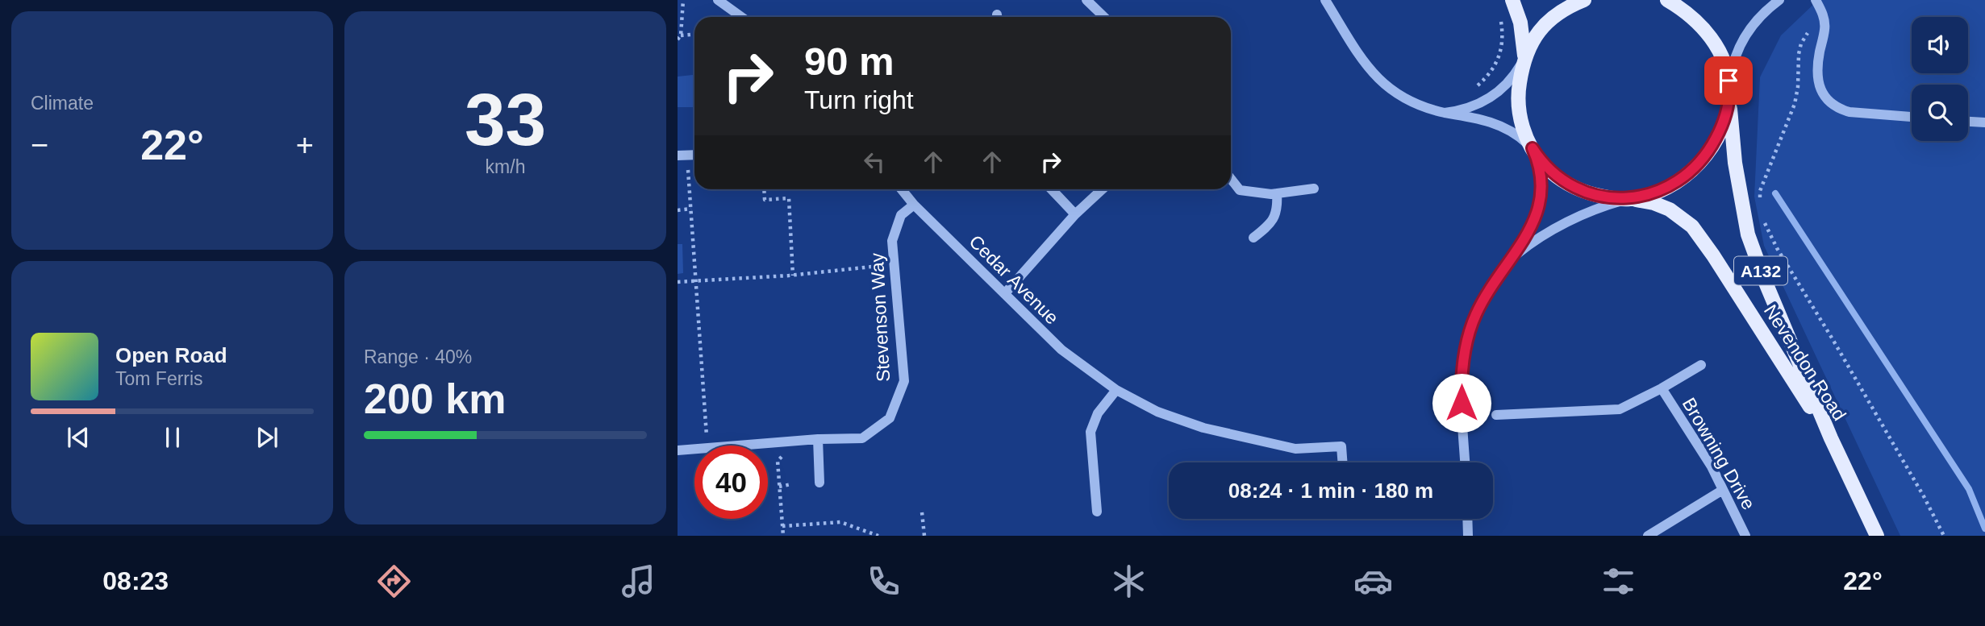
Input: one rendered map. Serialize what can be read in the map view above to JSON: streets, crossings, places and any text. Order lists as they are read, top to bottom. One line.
{"streets":{"main road":["A132","Nevendon Road"],"street":["Cedar Avenue","Stevenson Way","Browning Drive"]},"crossings":[["A132","Nevendon Road"],["Cedar Avenue","Stevenson Way"]],"page":{"tile":["Climate",["33","km/h"],["Range · 40%","200 km"]],"turn":["90 m","Turn right"],"heat":["−","22°","+"],"song":["Open Road","Tom Ferris"],"limit":"40","trip":"08:24 · 1 min · 180 m","tabs":["08:23","22°"]}}
